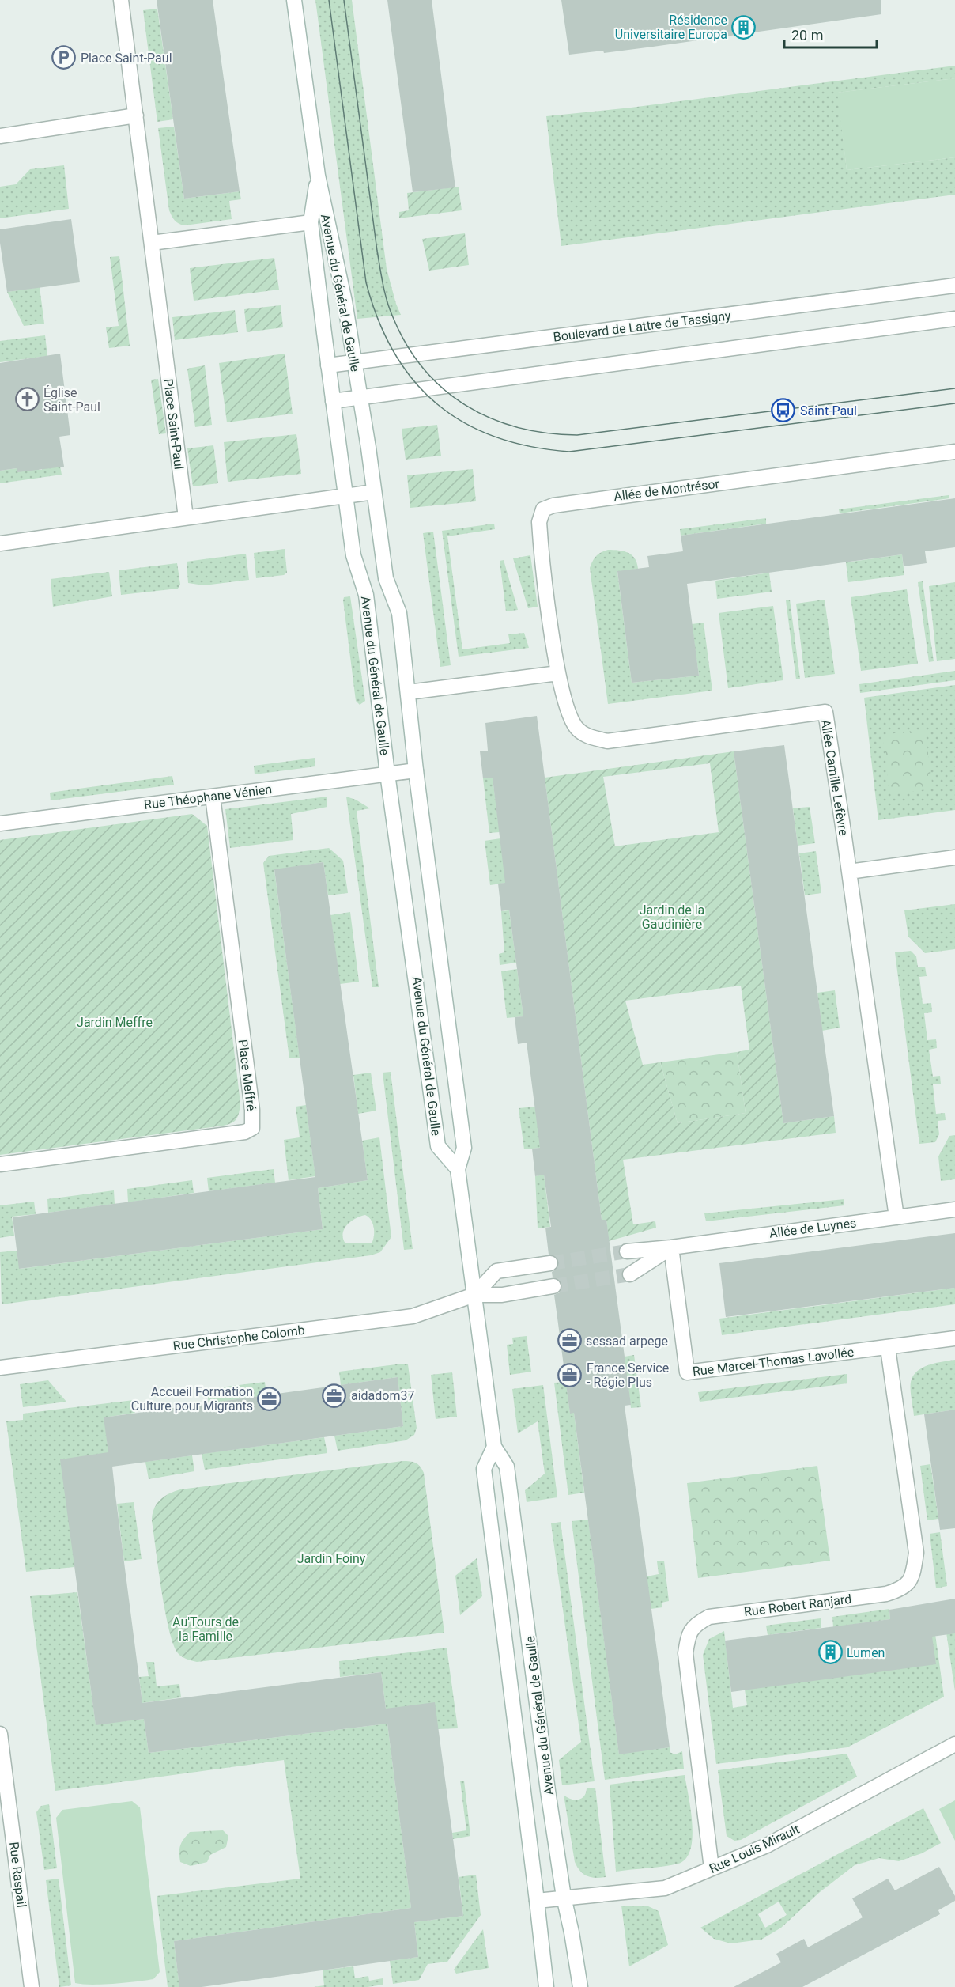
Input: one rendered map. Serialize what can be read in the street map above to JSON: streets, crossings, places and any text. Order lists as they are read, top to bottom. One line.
{"streets":{"street":["Avenue du Général de Gaulle","Boulevard de Lattre de Tassigny","Place Saint-Paul","Allée de Montrésor","Allée Camille Lefèvre","Rue Théophane Vénien","Place Meffré","Allée de Luynes","Rue Christophe Colomb","Rue Marcel-Thomas Lavollée","Rue Robert Ranjard","Rue Louis Mirault","Rue Raspail"]},"crossings":[["Avenue du Général de Gaulle","Boulevard de Lattre de Tassigny"],["Avenue du Général de Gaulle","Rue Théophane Vénien"],["Avenue du Général de Gaulle","Rue Christophe Colomb"],["Avenue du Général de Gaulle","Rue Louis Mirault"],["Allée de Montrésor","Allée Camille Lefèvre"],["Allée Camille Lefèvre","Allée de Luynes"],["Rue Théophane Vénien","Place Meffré"],["Allée de Luynes","Rue Marcel-Thomas Lavollée"],["Rue Marcel-Thomas Lavollée","Rue Robert Ranjard"],["Rue Robert Ranjard","Rue Louis Mirault"]],"parks":["Jardin de la Gaudinière","Jardin Meffre","Jardin Foiny","Au'Tours de la Famille"],"places":{"building":["Résidence Universitaire Europa","Lumen"],"parking":["Place Saint-Paul"],"church":["Église Saint-Paul"],"bus stop":["Saint-Paul"],"office":["sessad arpege","France Service - Régie Plus","aidadom37","Accueil Formation Culture pour Migrants"]},"scale_bar":"20 m"}
